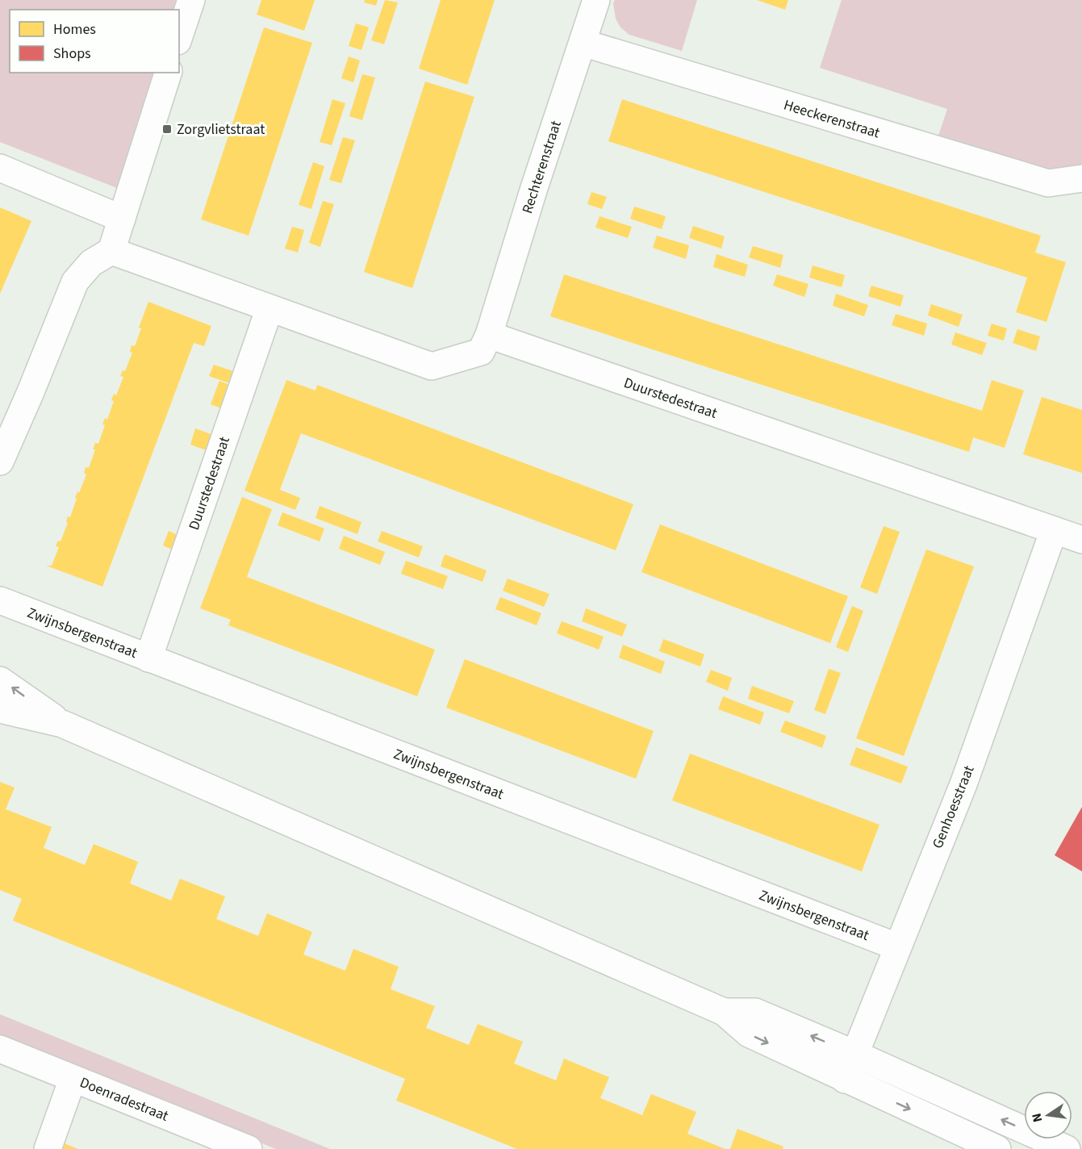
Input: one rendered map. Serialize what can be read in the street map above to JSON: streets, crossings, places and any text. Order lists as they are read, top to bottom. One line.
{"streets":{"street":["Heeckerenstraat","Rechterenstraat","Duurstedestraat","Zwijnsbergenstraat","Genhoesstraat","Doenradestraat"]},"crossings":[["Heeckerenstraat","Rechterenstraat"],["Rechterenstraat","Duurstedestraat"],["Duurstedestraat","Zwijnsbergenstraat"],["Duurstedestraat","Genhoesstraat"],["Zwijnsbergenstraat","Genhoesstraat"]],"places":{"transit":["Zorgvlietstraat"]},"legend":["Homes","Shops"],"north":"left"}
